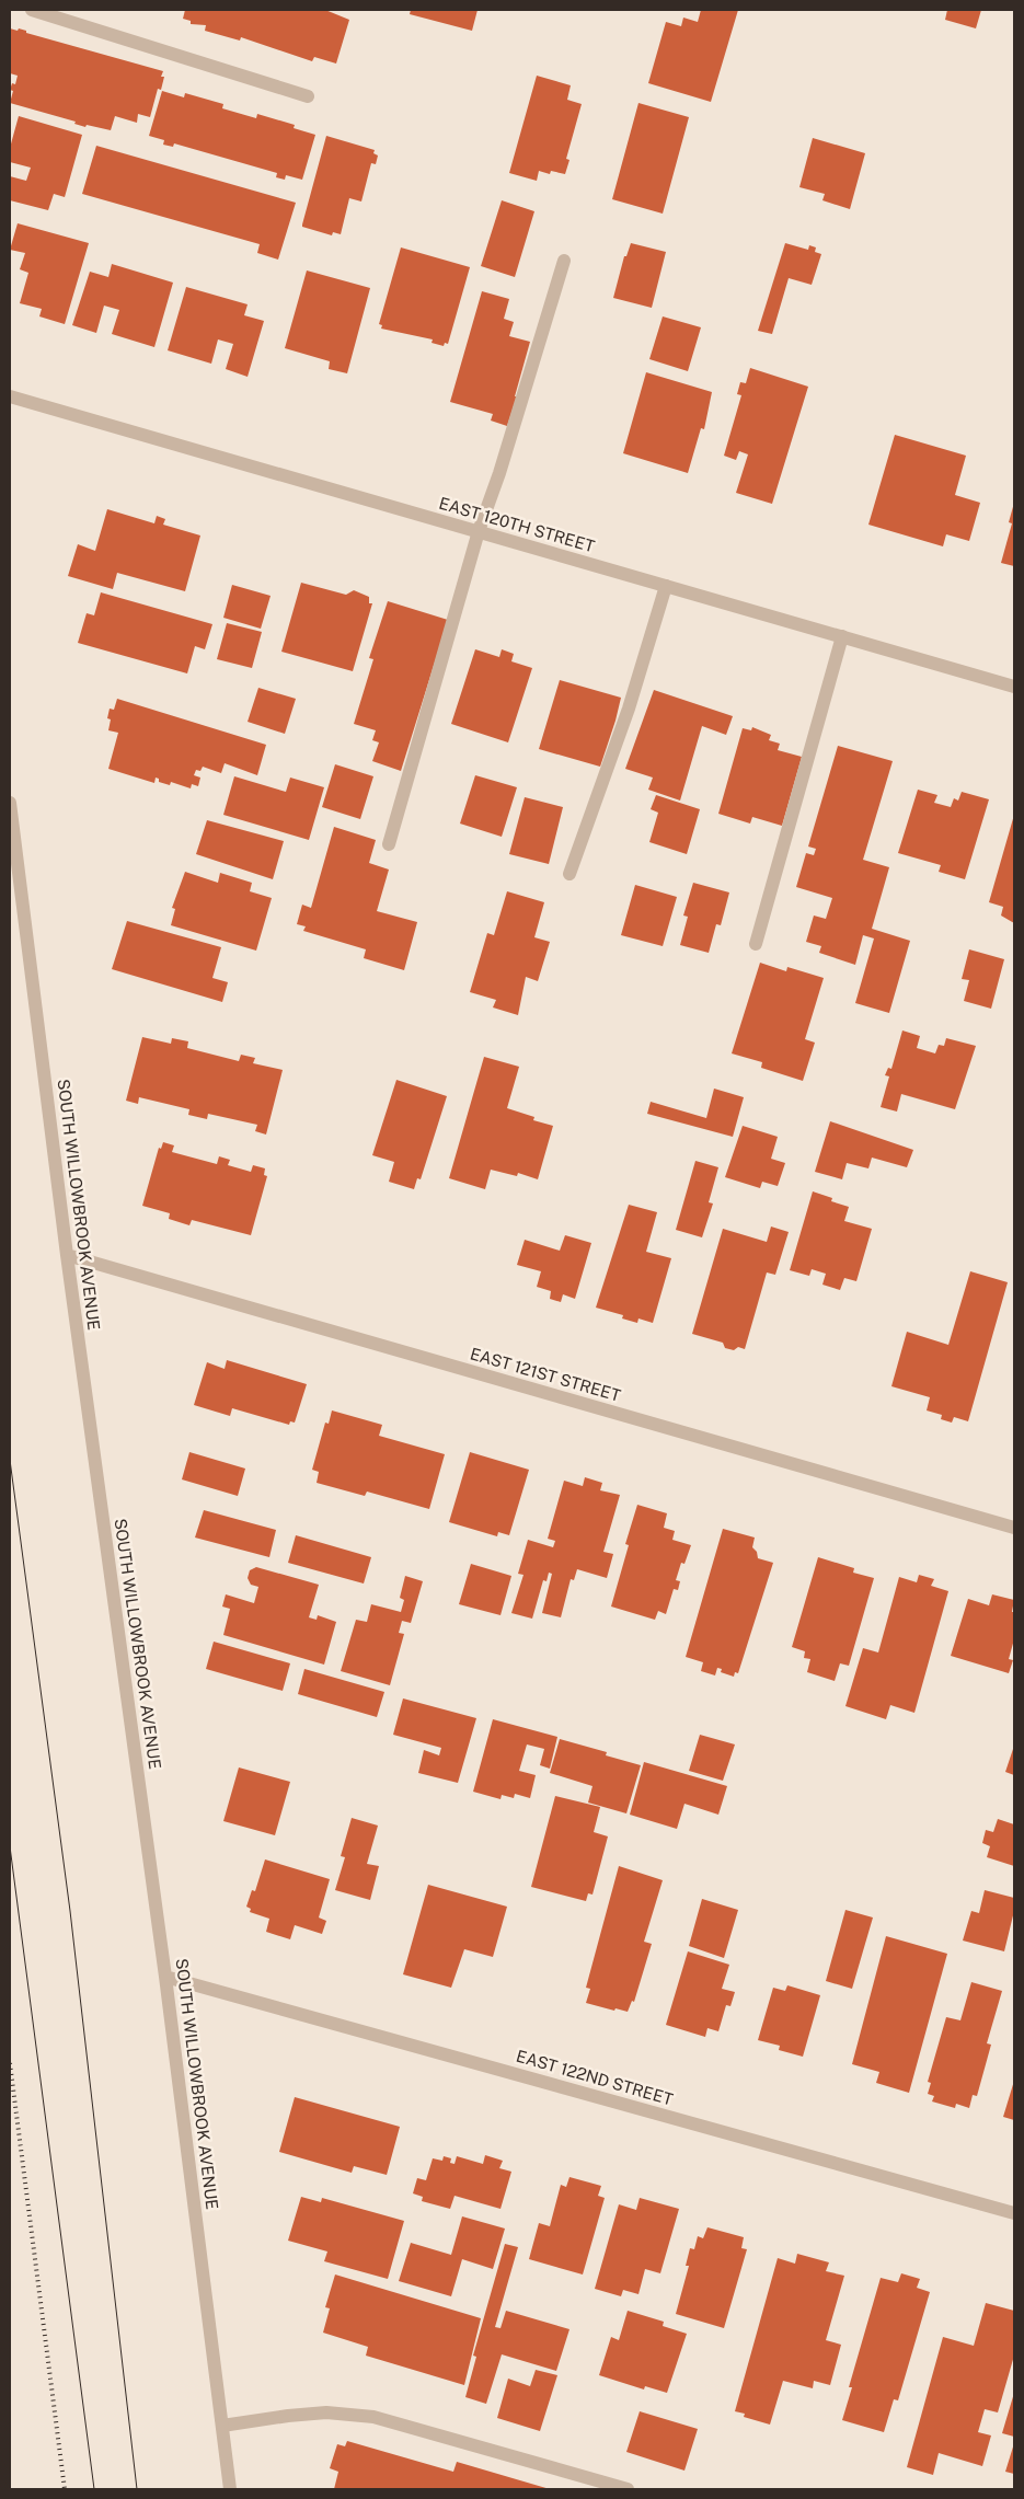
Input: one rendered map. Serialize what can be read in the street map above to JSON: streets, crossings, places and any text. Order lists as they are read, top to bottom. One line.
{"streets":{"street":["EAST 120TH STREET","SOUTH WILLOWBROOK AVENUE","EAST 121ST STREET","EAST 122ND STREET"]},"crossings":[["SOUTH WILLOWBROOK AVENUE","EAST 121ST STREET"],["SOUTH WILLOWBROOK AVENUE","EAST 122ND STREET"]]}
